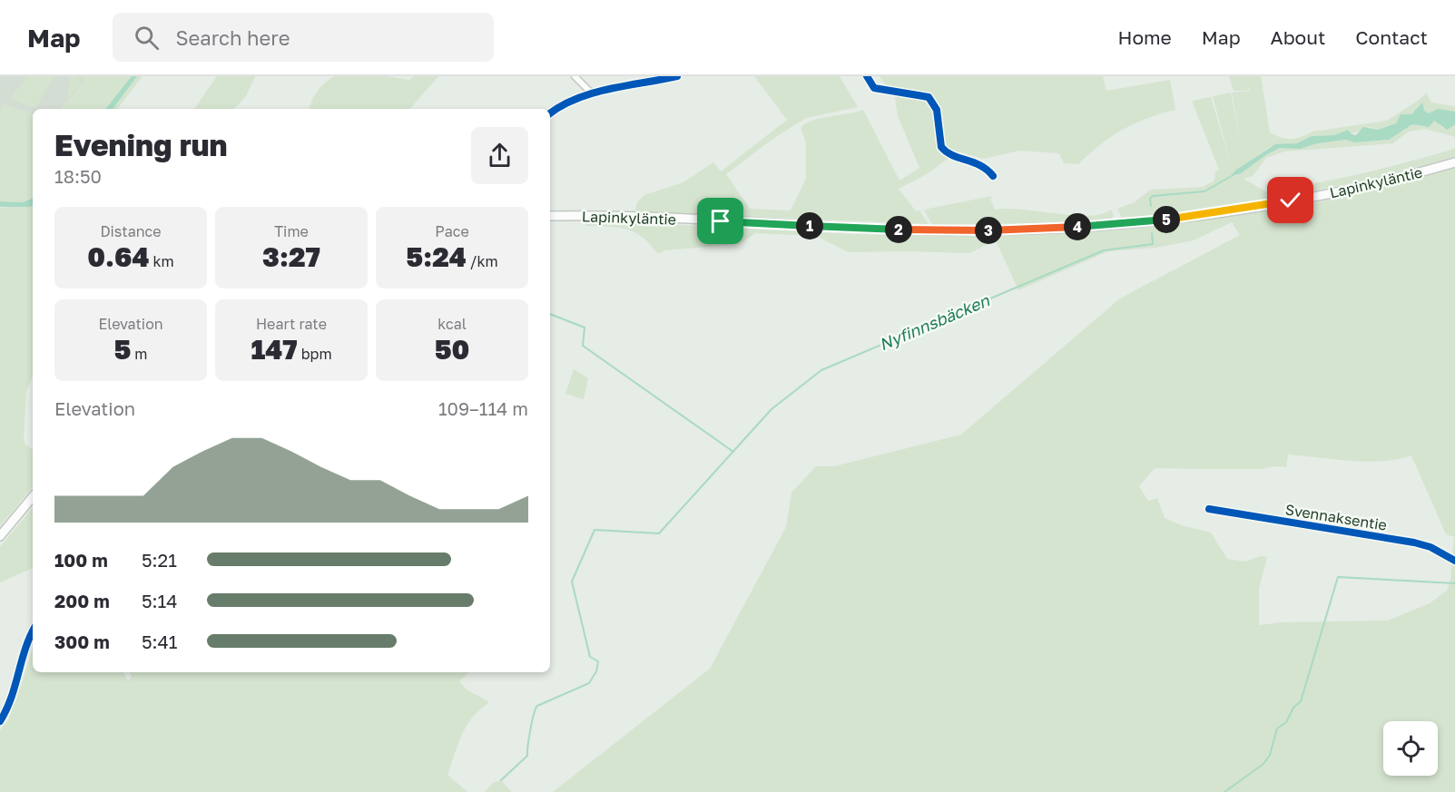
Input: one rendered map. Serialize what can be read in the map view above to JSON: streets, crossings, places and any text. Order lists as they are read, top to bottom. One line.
{"streets":{"main road":["Lapinkyläntie"],"street":["Svennaksentie"]},"water":["Nyfinnsbäcken"],"page":{"header":"Map","search":"Search here","nav":["Home","Map","About","Contact"],"heading":["Evening run","18:50"],"stats":[["Distance","0.64 km"],["Time","3:27"],["Pace","5:24 /km"],["Elevation","5 m"],["Heart rate","147 bpm"],["kcal","50"]],"pins":["5","1","4","2","3"],"chart":["Elevation","109–114 m"],"list":[{"name":"100 m","note":"5:21"},{"name":"200 m","note":"5:14"},{"name":"300 m","note":"5:41"}]}}
